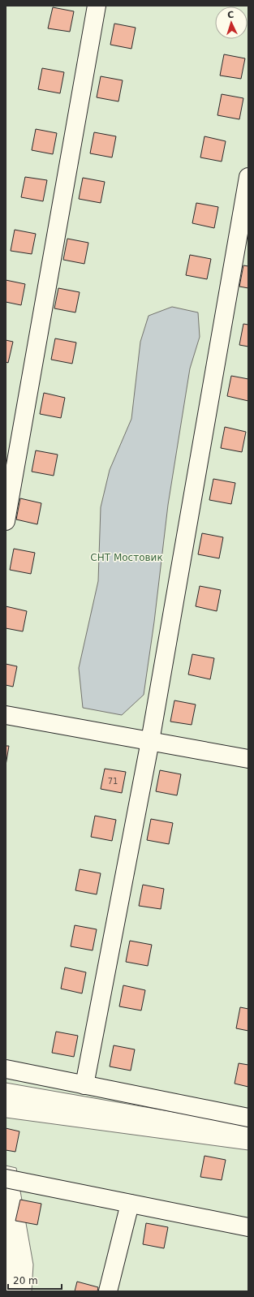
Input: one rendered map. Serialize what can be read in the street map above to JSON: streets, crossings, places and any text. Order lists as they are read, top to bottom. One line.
{"parks":["СНТ Мостовик"],"house_numbers":["71"],"scale_bar":"20 m","north":"top"}
